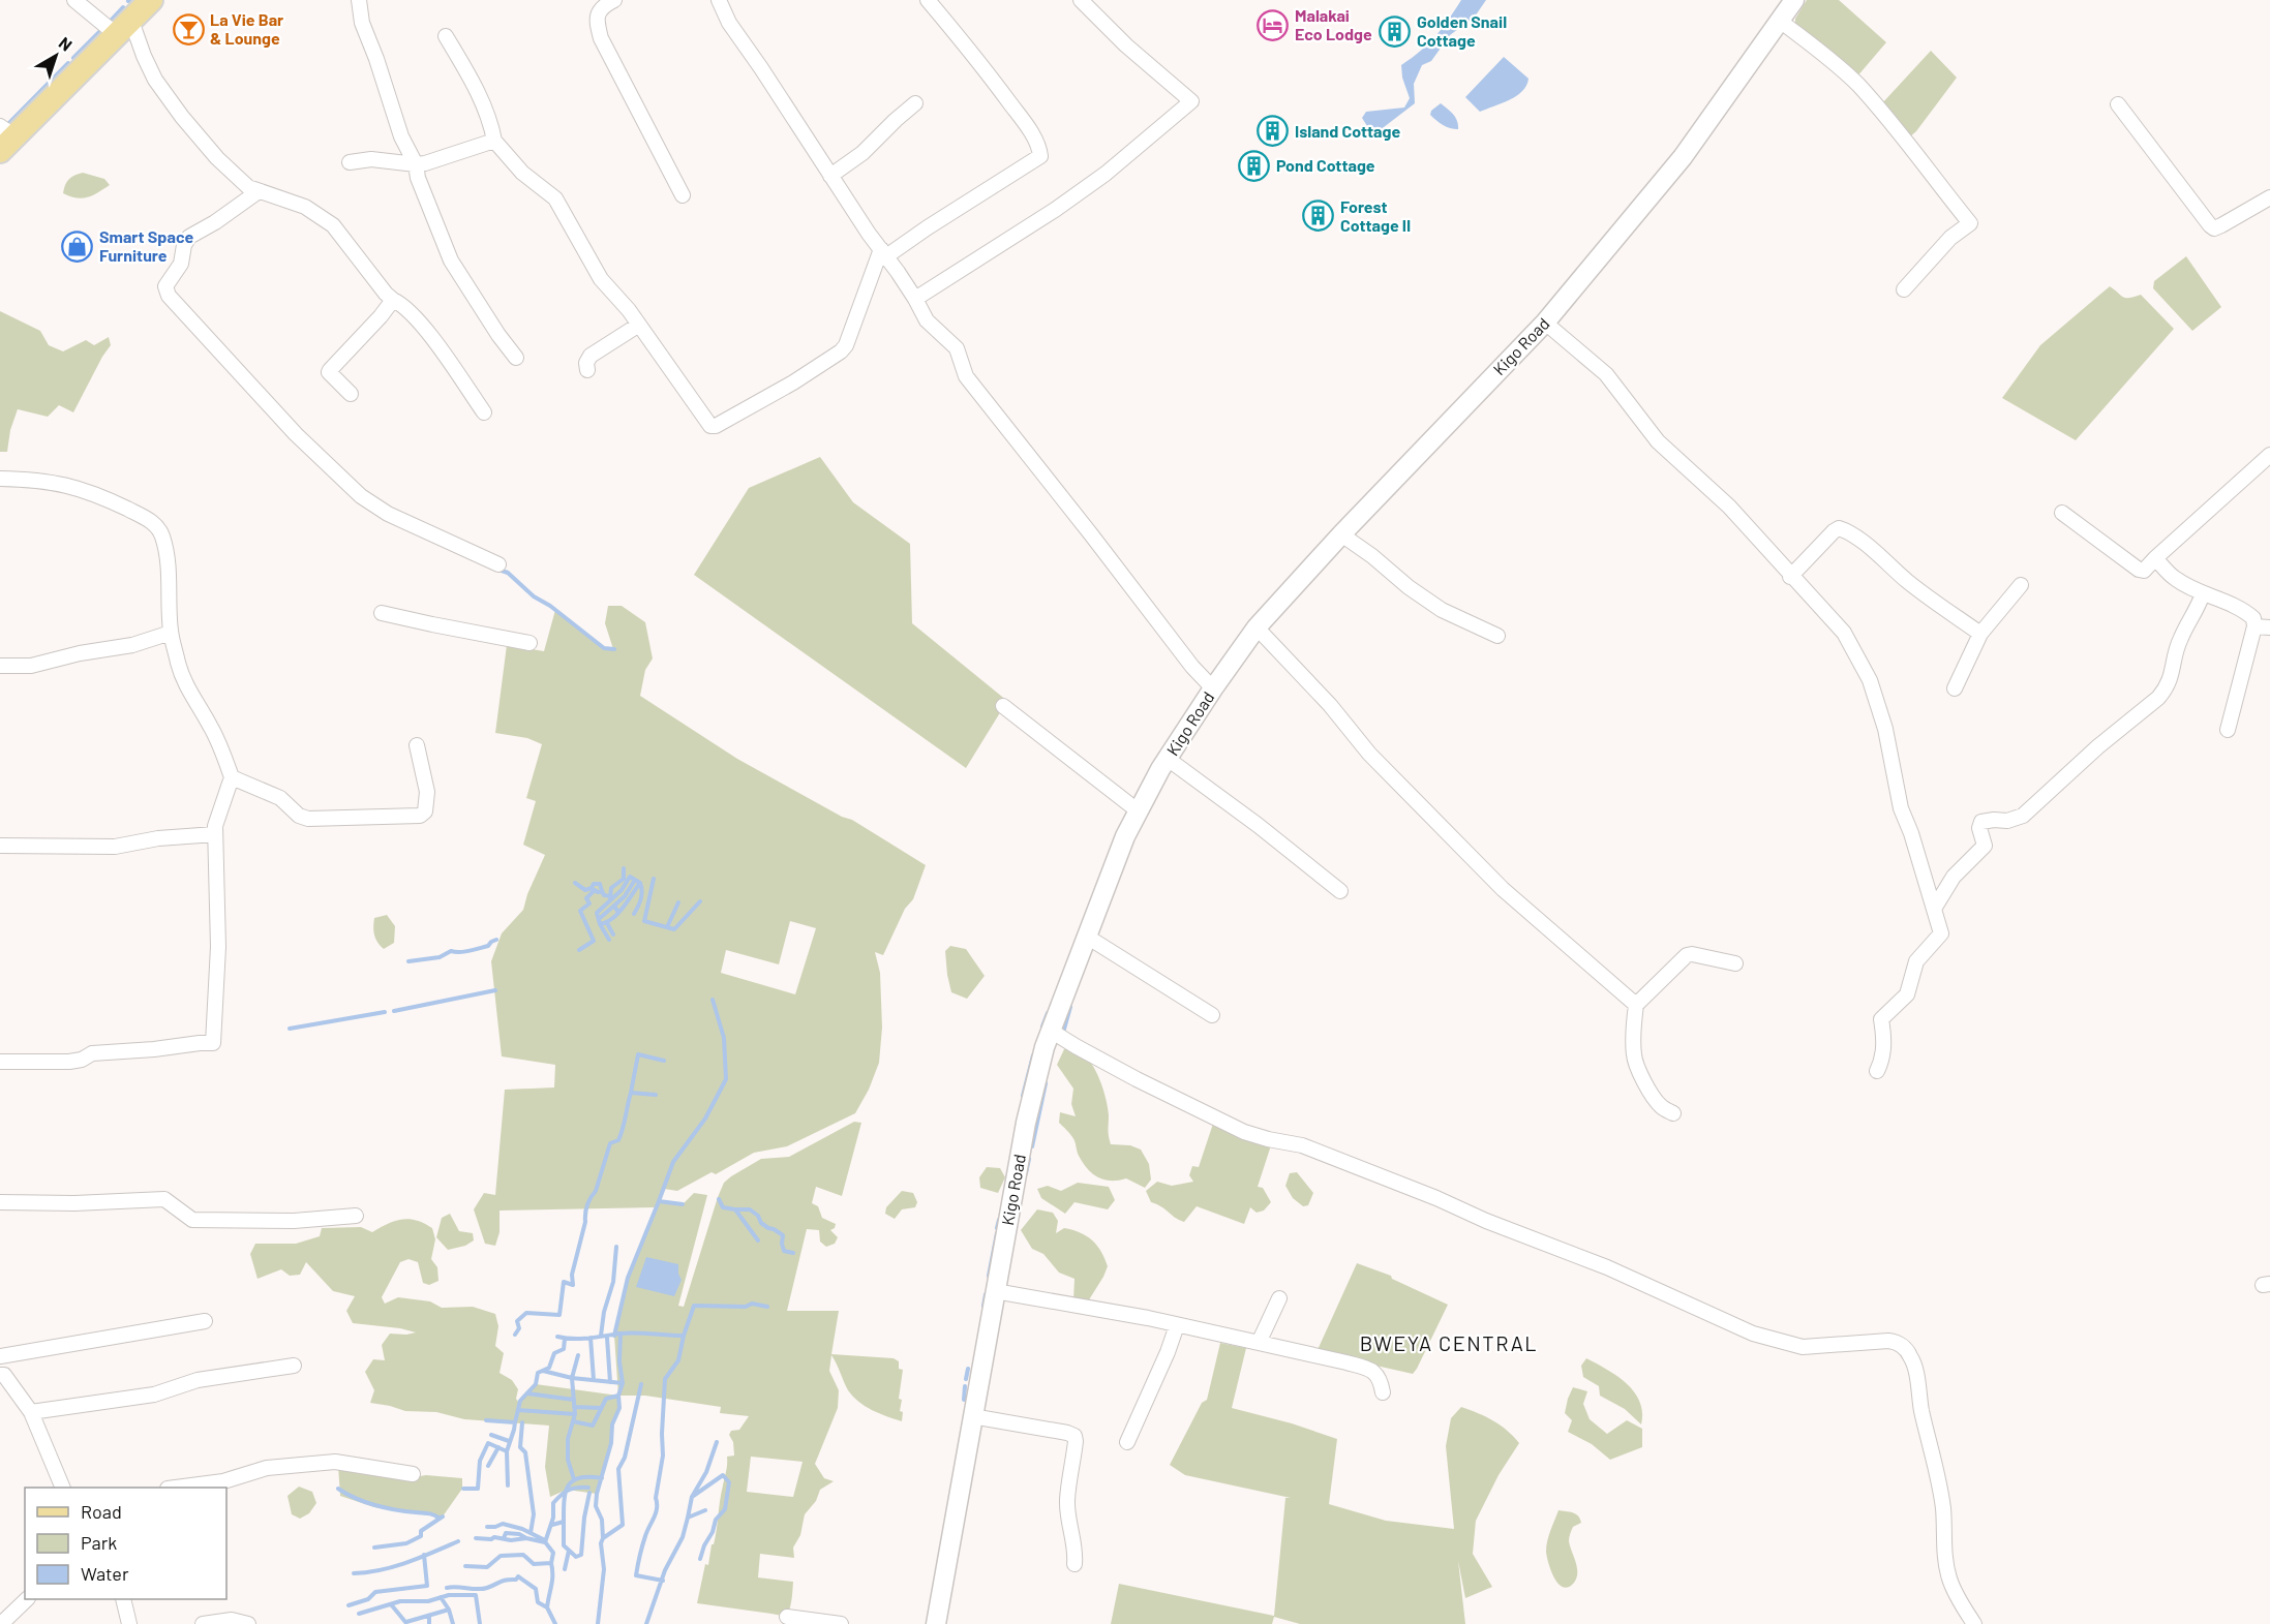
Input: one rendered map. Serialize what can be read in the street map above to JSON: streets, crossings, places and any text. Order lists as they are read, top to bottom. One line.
{"streets":{"street":["Kigo Road"]},"districts":["BWEYA CENTRAL"],"places":{"hotel":["Malakai Eco Lodge"],"bar":["La Vie Bar & Lounge"],"building":["Golden Snail Cottage","Island Cottage","Pond Cottage","Forest Cottage II"],"shop":["Smart Space Furniture"]},"legend":["Road","Park","Water"],"north":"top right"}
